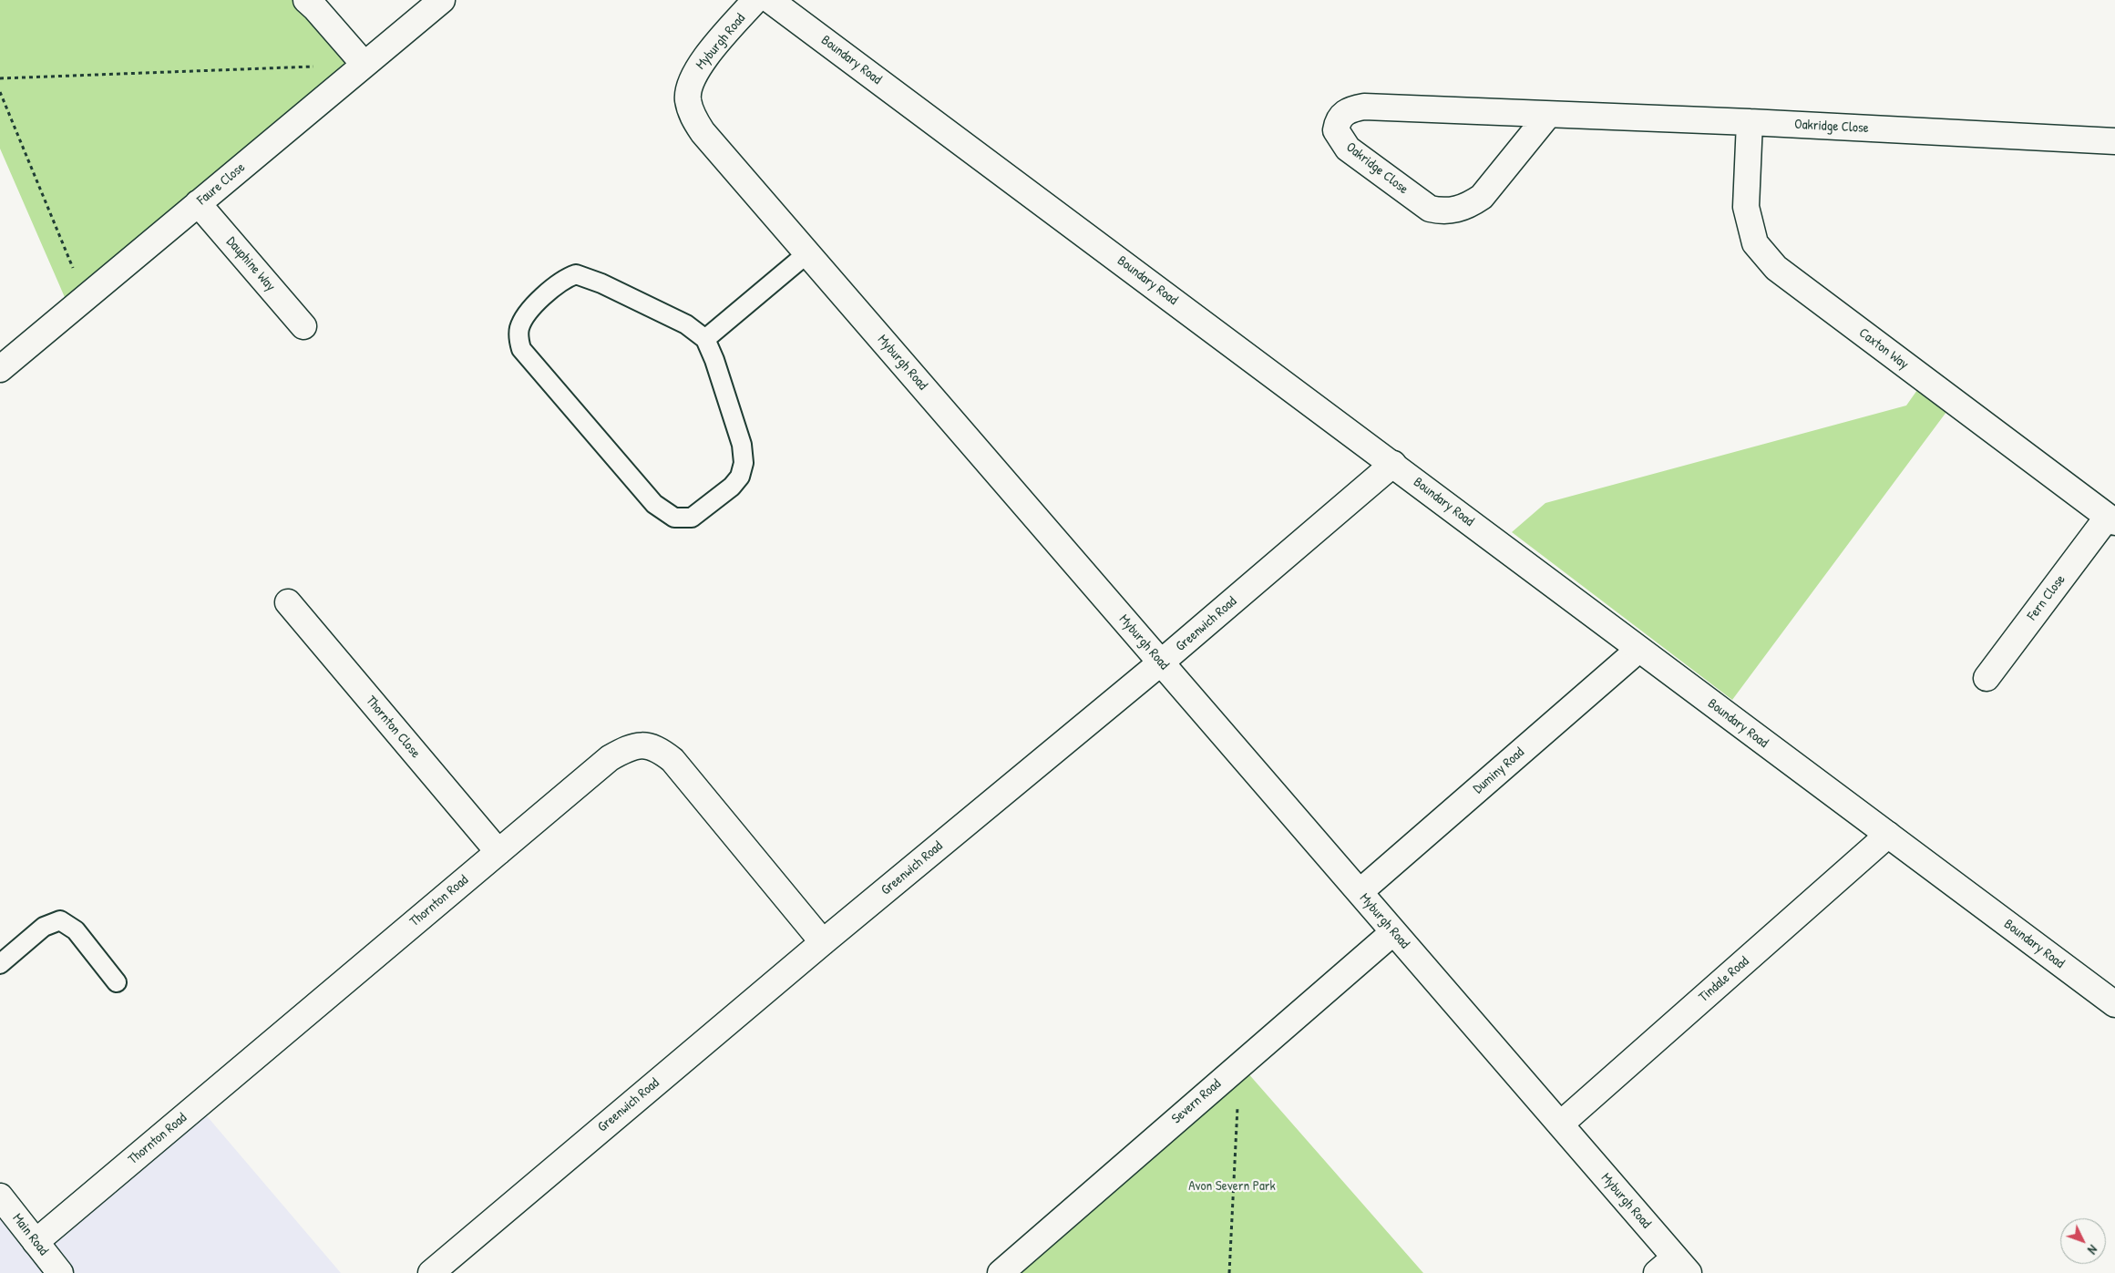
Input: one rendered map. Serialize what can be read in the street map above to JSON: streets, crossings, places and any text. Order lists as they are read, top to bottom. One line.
{"streets":{"street":["Myburgh Road","Boundary Road","Oakridge Close","Faure Close","Dauphine Way","Caxton Way","Fern Close","Greenwich Road","Thornton Close","Duminy Road","Thornton Road","Tindale Road","Severn Road","Main Road"]},"crossings":[["Myburgh Road","Greenwich Road"],["Myburgh Road","Duminy Road"],["Myburgh Road","Tindale Road"],["Myburgh Road","Severn Road"],["Boundary Road","Greenwich Road"],["Boundary Road","Duminy Road"],["Boundary Road","Tindale Road"],["Oakridge Close","Caxton Way"],["Faure Close","Dauphine Way"],["Caxton Way","Fern Close"],["Greenwich Road","Thornton Road"],["Thornton Close","Thornton Road"],["Thornton Road","Main Road"]],"parks":["Avon Severn Park"],"north":"bottom right"}
